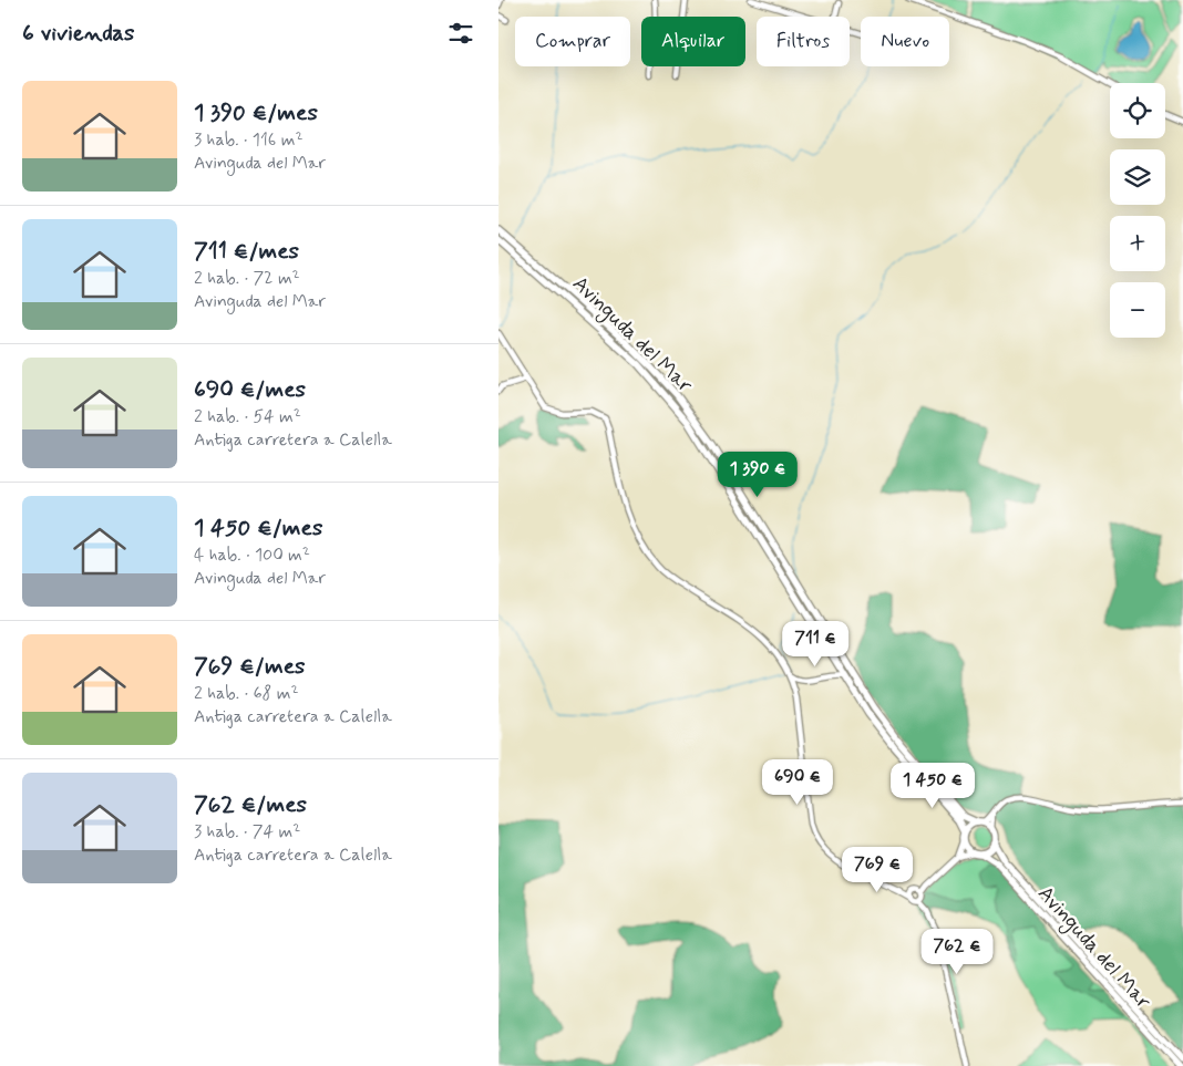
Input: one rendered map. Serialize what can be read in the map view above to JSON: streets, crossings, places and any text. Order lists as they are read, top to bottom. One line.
{"streets":{"main road":["Avinguda del Mar"]},"page":{"heading":"6 viviendas","chip":["Comprar","Alquilar","Filtros","Nuevo"],"list":[{"name":"1 390 €/mes","note":"3 hab. · 116 m² · Avinguda del Mar"},{"name":"711 €/mes","note":"2 hab. · 72 m² · Avinguda del Mar"},{"name":"690 €/mes","note":"2 hab. · 54 m² · Antiga carretera a Calella"},{"name":"1 450 €/mes","note":"4 hab. · 100 m² · Avinguda del Mar"},{"name":"769 €/mes","note":"2 hab. · 68 m² · Antiga carretera a Calella"},{"name":"762 €/mes","note":"3 hab. · 74 m² · Antiga carretera a Calella"}],"map_buttons":["+","−"],"price":["1 390 €","711 €","690 €","1 450 €","769 €","762 €"]}}
